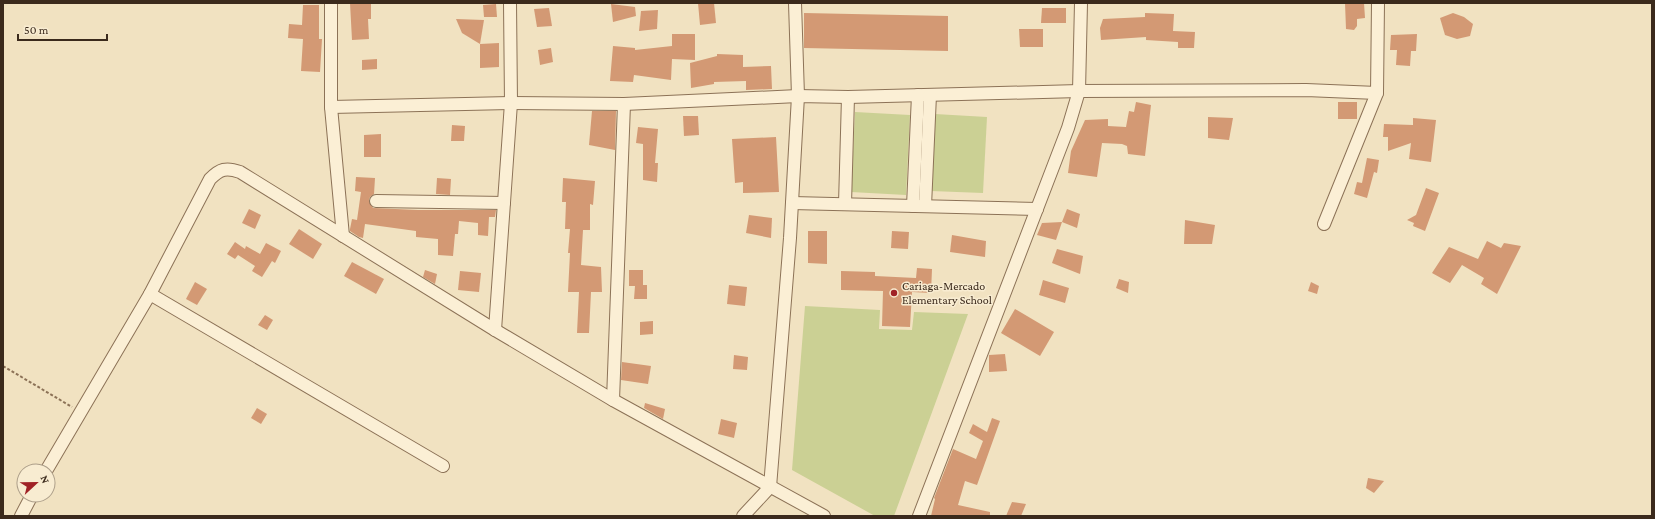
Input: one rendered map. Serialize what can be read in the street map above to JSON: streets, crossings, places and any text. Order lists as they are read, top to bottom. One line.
{"places":["Cariaga-Mercado Elementary School"],"scale_bar":"50 m","north":"right"}
